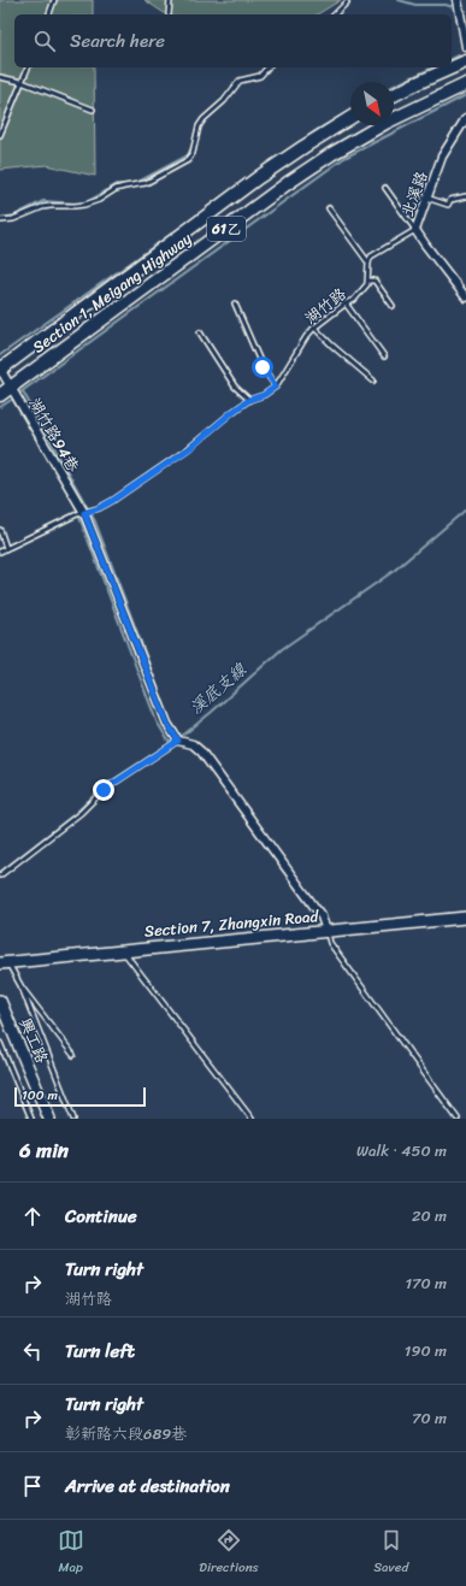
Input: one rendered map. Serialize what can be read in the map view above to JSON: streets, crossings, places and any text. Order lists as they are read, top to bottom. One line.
{"streets":{"main road":["61乙","Section 1, Meigang Highway"],"street":["北溪路","湖竹路94巷","Section 7, Zhangxin Road","興工路"],"lane":["湖竹路"]},"crossings":[["Section 1, Meigang Highway","湖竹路94巷"]],"water":["溪底支線"],"scale_bar":"100 m","north":"bottom right","page":{"search":"Search here","scale":"100 m","heading":["6 min","Walk · 450 m"],"list":[["Continue","20 m"],["Turn right","湖竹路","170 m"],["Turn left","190 m"],["Turn right","彰新路六段689巷","70 m"],"Arrive at destination"],"nav":["Map","Directions","Saved"]}}
